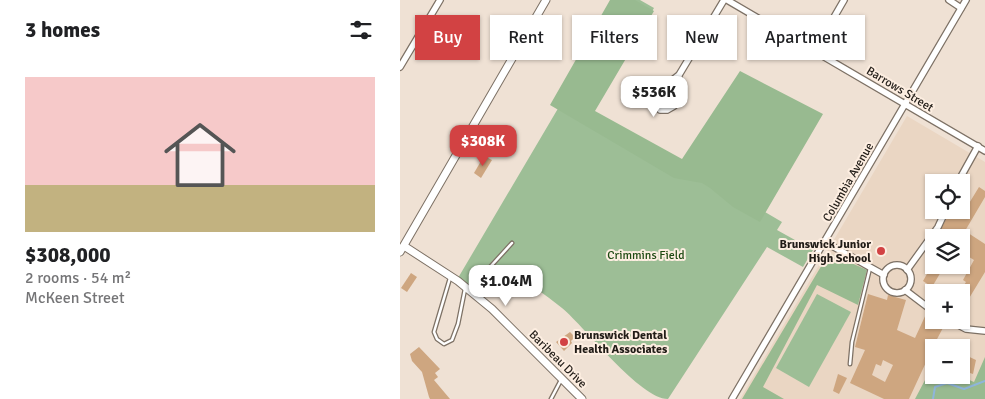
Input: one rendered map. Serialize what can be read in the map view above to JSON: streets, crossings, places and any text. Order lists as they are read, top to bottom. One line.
{"streets":{"street":["Barrows Street","Columbia Avenue","Baribeau Drive"]},"crossings":[["Barrows Street","Columbia Avenue"]],"parks":["Crimmins Field"],"places":["Brunswick Junior High School","Brunswick Dental Health Associates"],"page":{"heading":"3 homes","chip":["Buy","Rent","Filters","New","Apartment"],"list":[{"name":"$308,000","note":"2 rooms · 54 m² · McKeen Street"}],"price":["$536K","$308K","$1.04M"],"map_buttons":["+","−"]}}
